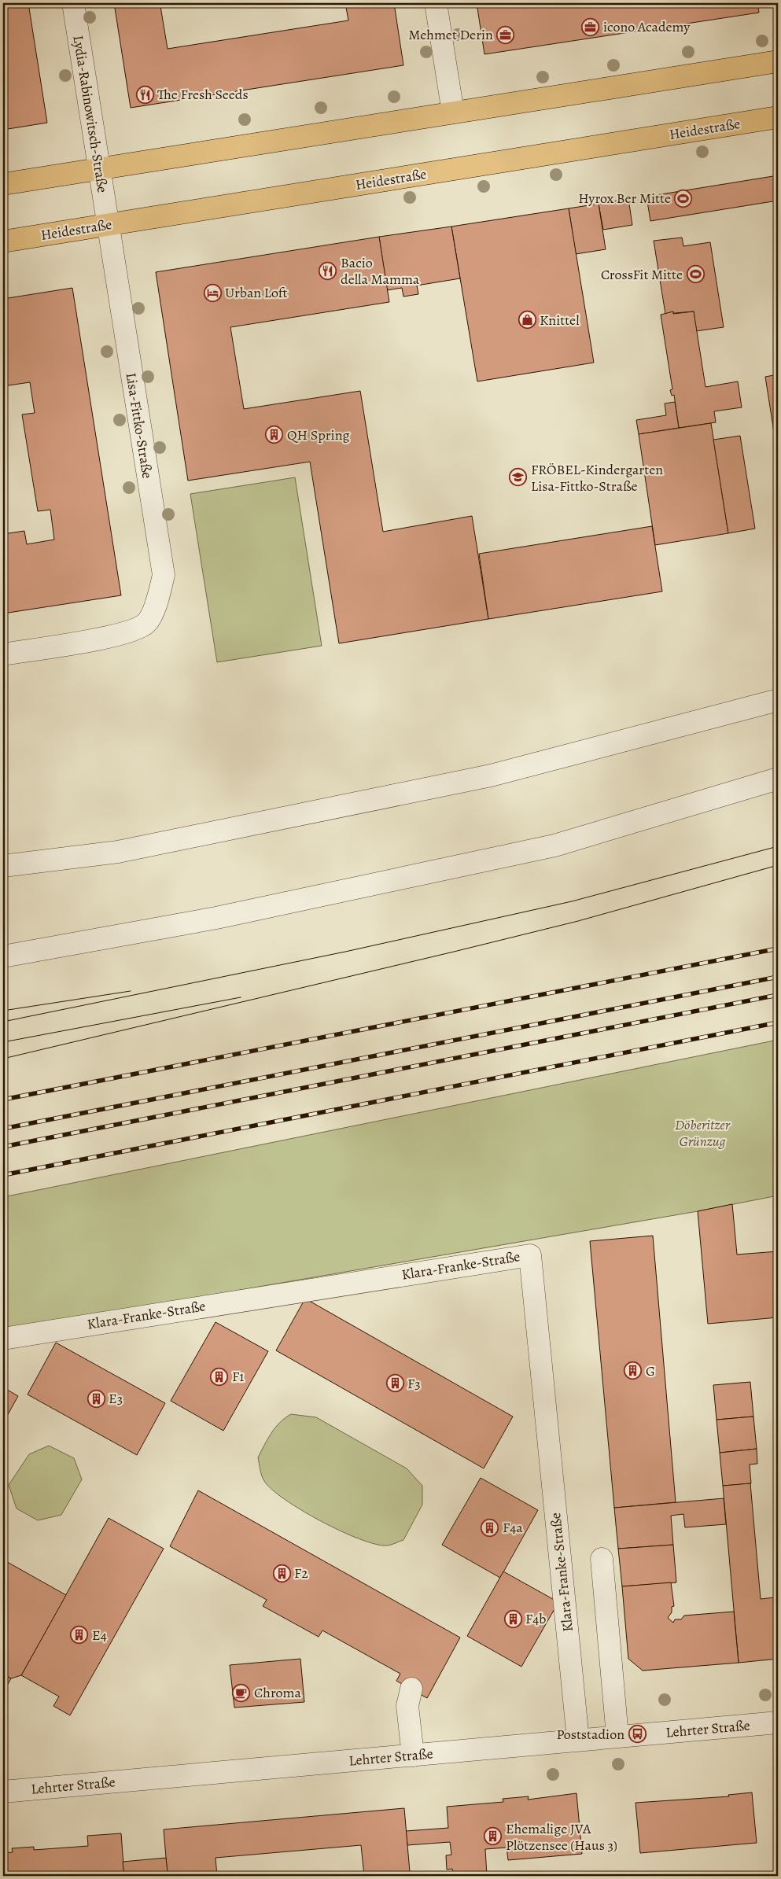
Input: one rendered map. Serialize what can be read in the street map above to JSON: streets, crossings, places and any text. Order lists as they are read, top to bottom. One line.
{"streets":{"main road":["Heidestraße"],"street":["Lydia-Rabinowitsch-Straße","Lisa-Fittko-Straße","Klara-Franke-Straße","Lehrter Straße"]},"crossings":[["Lydia-Rabinowitsch-Straße","Heidestraße"],["Lydia-Rabinowitsch-Straße","Lisa-Fittko-Straße"],["Heidestraße","Lisa-Fittko-Straße"],["Klara-Franke-Straße","Lehrter Straße"]],"parks":["Döberitzer Grünzug"],"places":{"office":["icono Academy","Mehmet Derin"],"restaurant":["The Fresh Seeds","Bacio della Mamma"],"sports":["Hyrox Ber Mitte","CrossFit Mitte"],"hotel":["Urban Loft"],"shop":["Knittel"],"building":["QH Spring","G","F1","F3","E3","F4a","F2","F4b","E4","Ehemalige JVA Plötzensee (Haus 3)"],"school or university":["FRÖBEL-Kindergarten Lisa-Fittko-Straße"],"cafe":["Chroma"],"bus stop":["Poststadion"]}}
